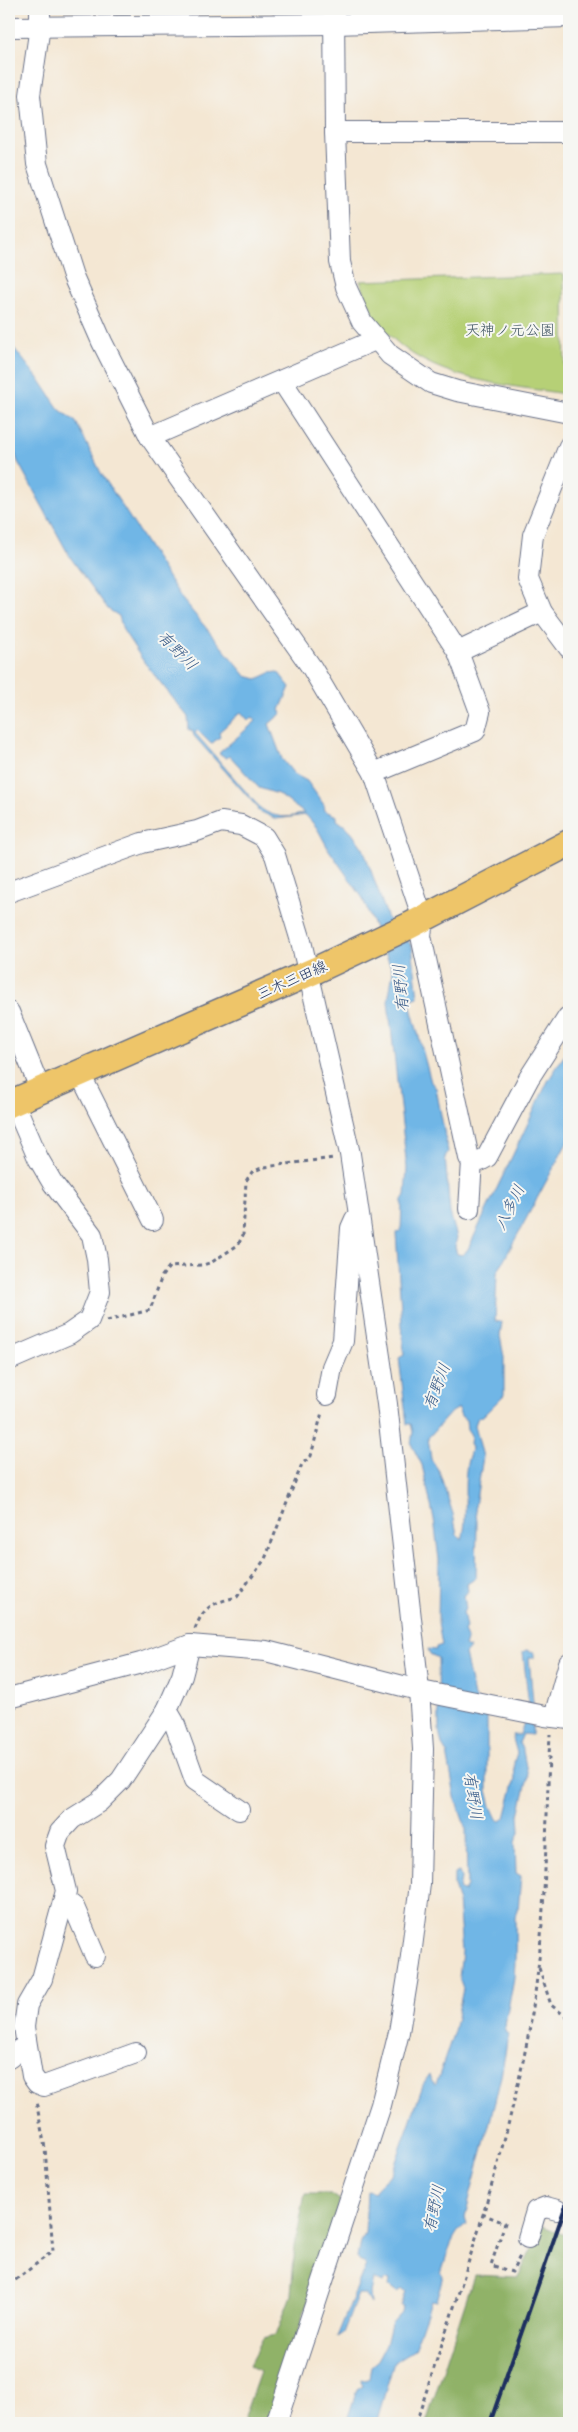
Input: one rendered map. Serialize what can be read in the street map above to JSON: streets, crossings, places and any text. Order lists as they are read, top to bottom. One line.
{"streets":{"main road":["三木三田線"]},"water":["有野川","八多川"],"parks":["天神ノ元公園"]}
